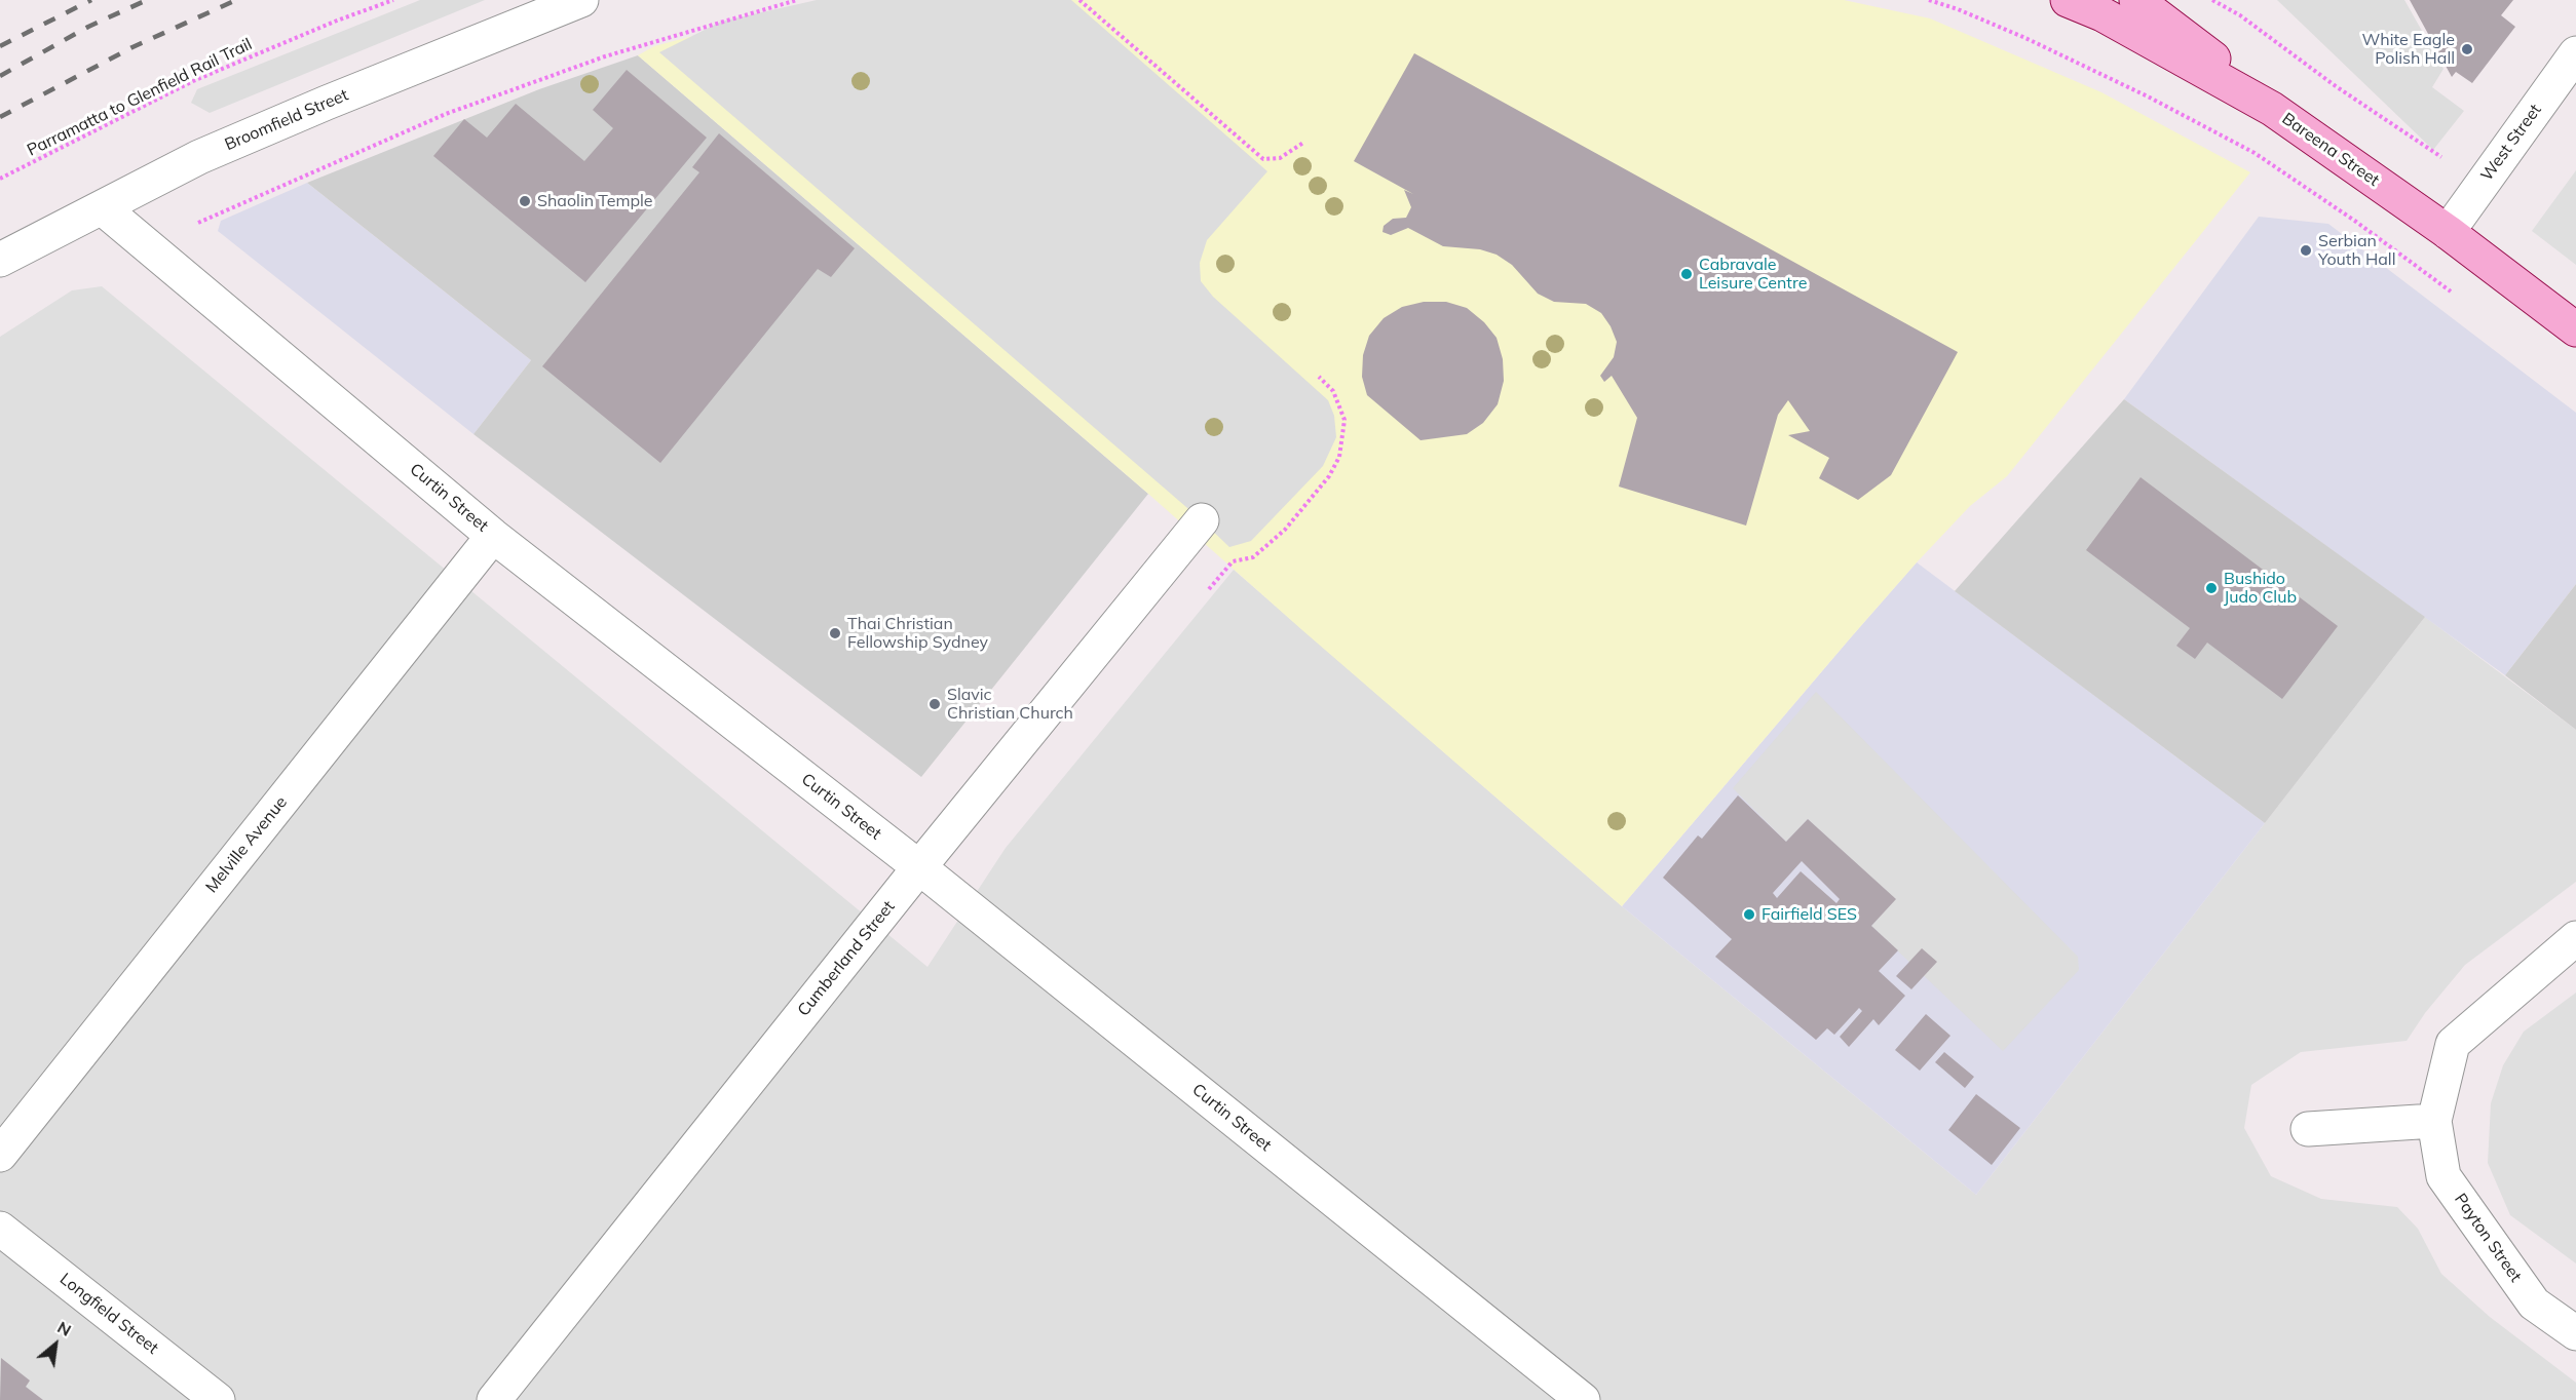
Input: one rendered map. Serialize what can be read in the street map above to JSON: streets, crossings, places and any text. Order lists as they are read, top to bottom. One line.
{"streets":{"main road":["Bareena Street"],"street":["Broomfield Street","West Street","Curtin Street","Melville Avenue","Cumberland Street","Payton Street","Longfield Street"],"path":["Parramatta to Glenfield Rail Trail"]},"crossings":[["Broomfield Street","Curtin Street"],["West Street","Bareena Street"],["Curtin Street","Melville Avenue"],["Curtin Street","Cumberland Street"]],"places":["White Eagle Polish Hall","Shaolin Temple","Serbian Youth Hall","Cabravale Leisure Centre","Bushido Judo Club","Thai Christian Fellowship Sydney","Slavic Christian Church","Fairfield SES"],"north":"top right"}
